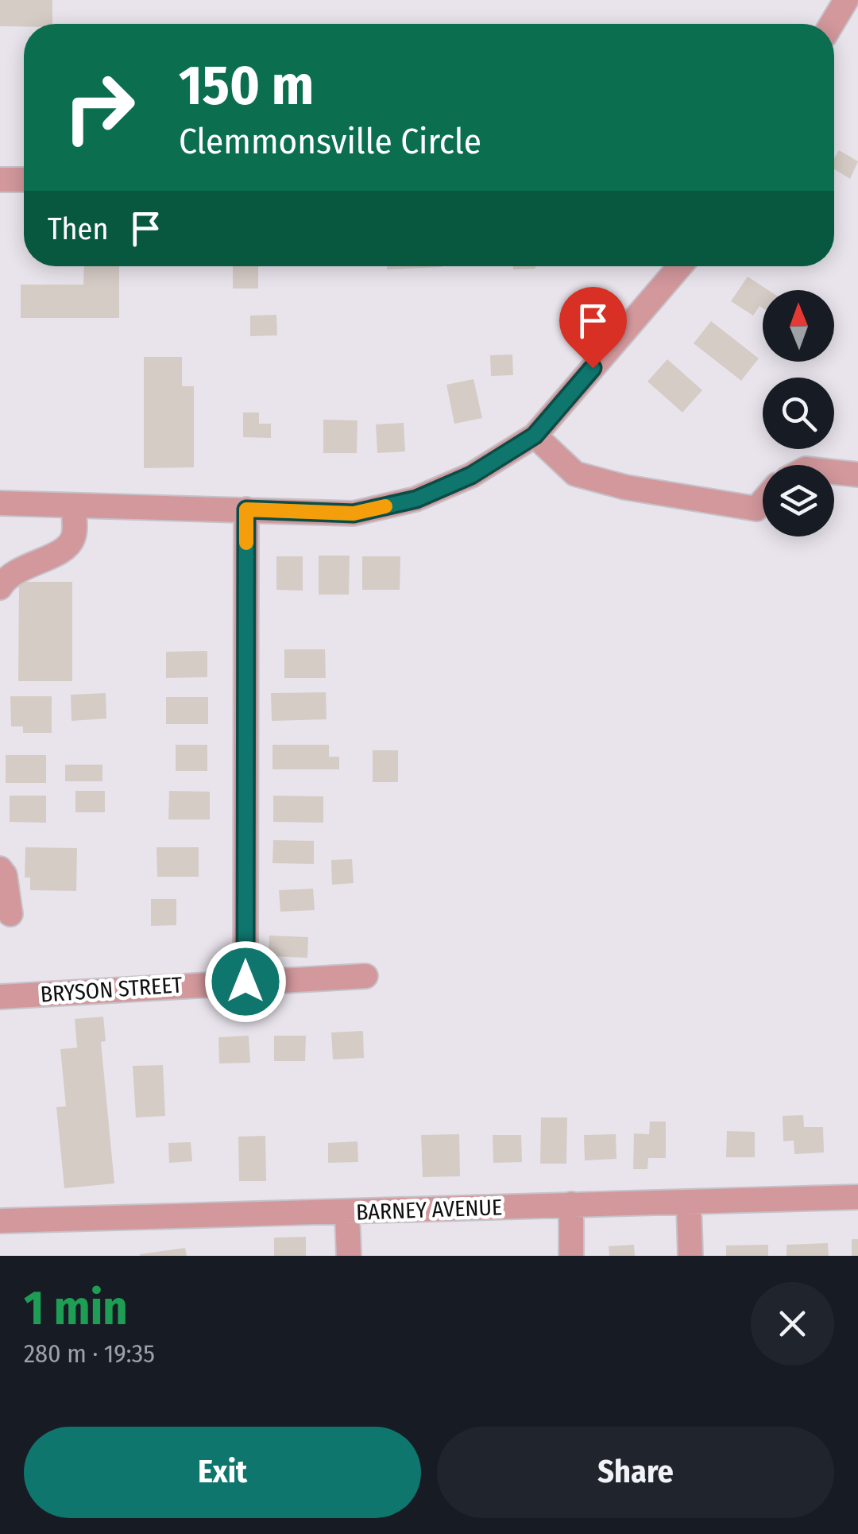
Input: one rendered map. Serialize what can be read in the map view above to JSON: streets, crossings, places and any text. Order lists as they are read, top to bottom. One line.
{"streets":{"street":["BRYSON STREET","BARNEY AVENUE"]},"north":"top","page":{"turn":["150 m","Clemmonsville Circle"],"then":"Then","heading":["1 min","280 m · 19:35"],"buttons":["Exit","Share"]}}
